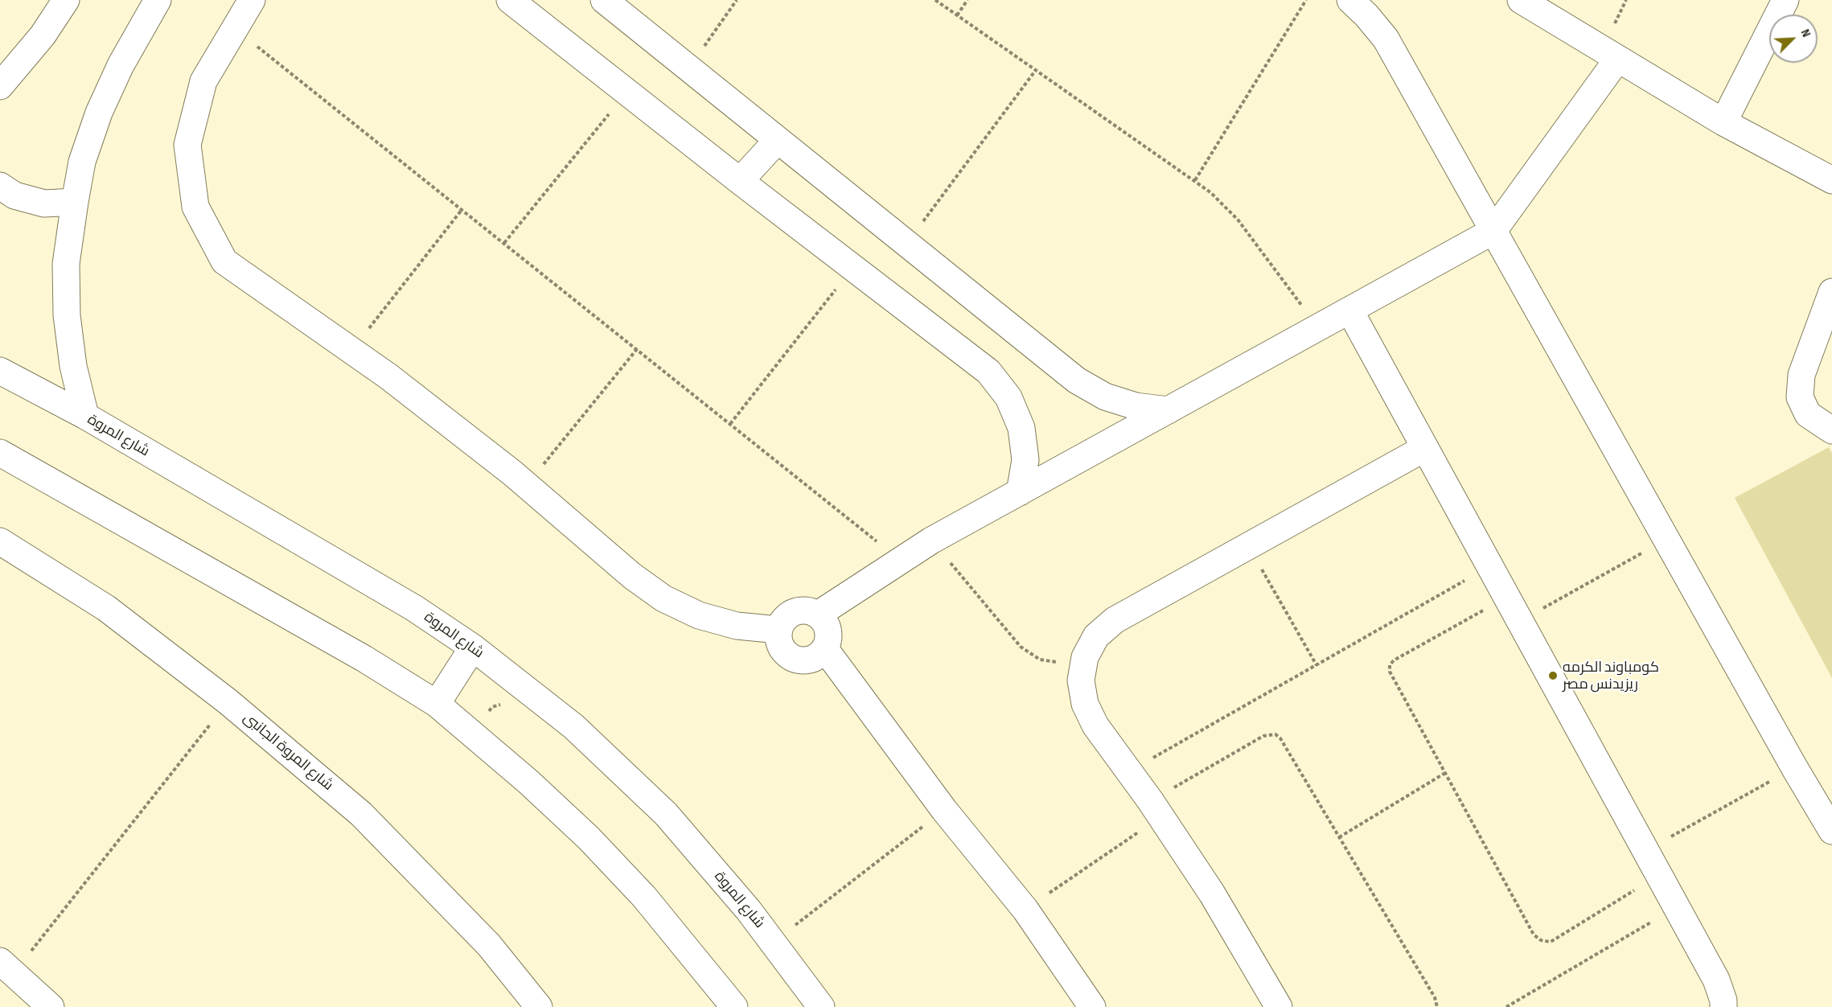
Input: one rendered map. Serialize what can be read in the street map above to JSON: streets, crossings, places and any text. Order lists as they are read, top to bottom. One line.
{"streets":{"street":["شارع المروة","شارع المروة الجانبى"]},"places":["كومباوند الكرمه ريزيدنس مصر"],"north":"top right"}
